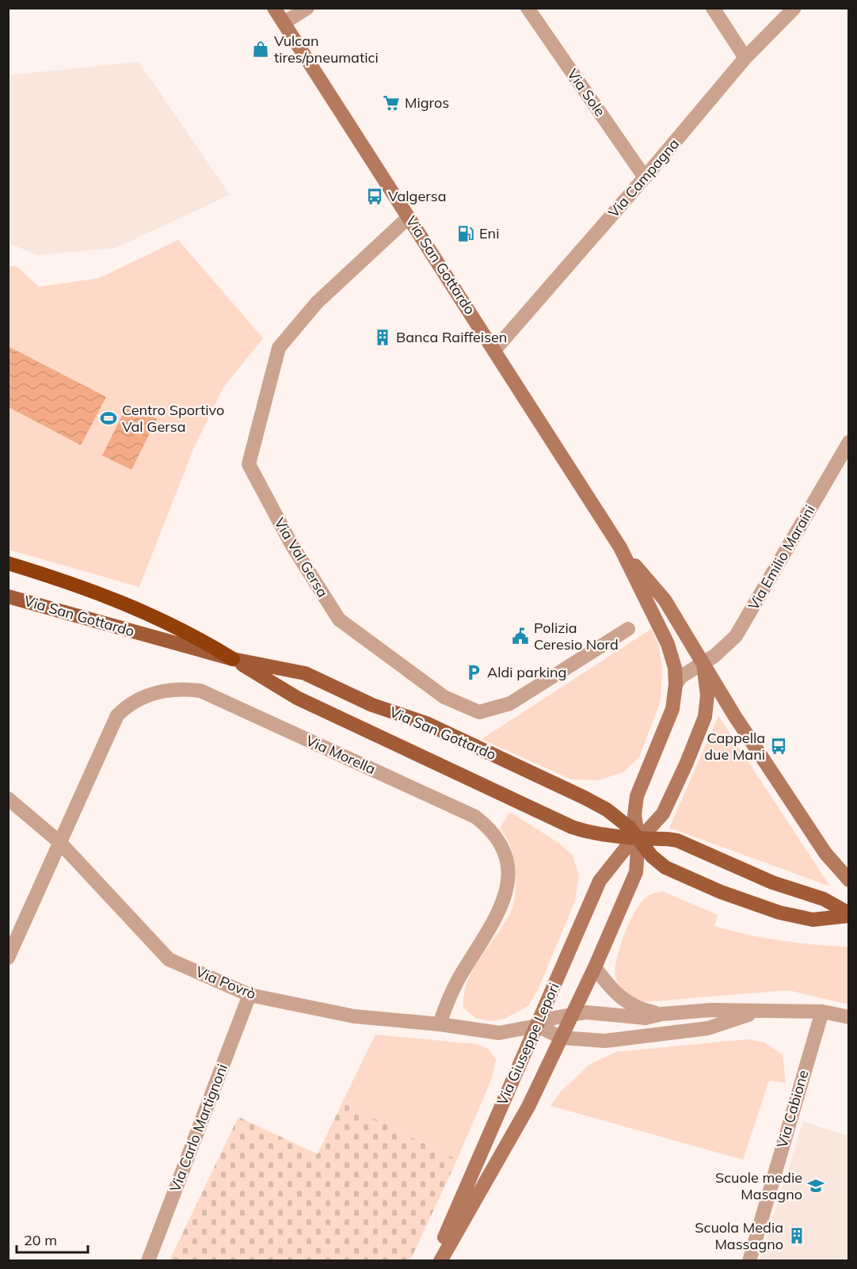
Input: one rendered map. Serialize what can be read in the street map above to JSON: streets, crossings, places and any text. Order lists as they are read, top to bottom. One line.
{"streets":{"main road":["Via San Gottardo","Via Giuseppe Lepori"],"street":["Via Sole","Via Campagna","Via Val Gersa","Via Emilio Maraini","Via Morella","Via Povrò","Via Cabione","Via Carlo Martignoni"]},"crossings":[["Via Sole","Via Campagna"],["Via Campagna","Via San Gottardo"],["Via San Gottardo","Via Val Gersa"],["Via San Gottardo","Via Emilio Maraini"],["Via San Gottardo","Via Giuseppe Lepori"],["Via Emilio Maraini","Via Giuseppe Lepori"],["Via Morella","Via Povrò"],["Via Povrò","Via Giuseppe Lepori"],["Via Povrò","Via Carlo Martignoni"]],"places":{"shop":["Vulcan tires/pneumatici"],"supermarket":["Migros"],"bus stop":["Valgersa","Cappella due Mani"],"fuel station":["Eni"],"building":["Banca Raiffeisen","Scuola Media Massagno"],"sports":["Centro Sportivo Val Gersa"],"public building":["Polizia Ceresio Nord"],"parking":["Aldi parking"],"school or university":["Scuole medie Masagno"]},"scale_bar":"20 m"}
